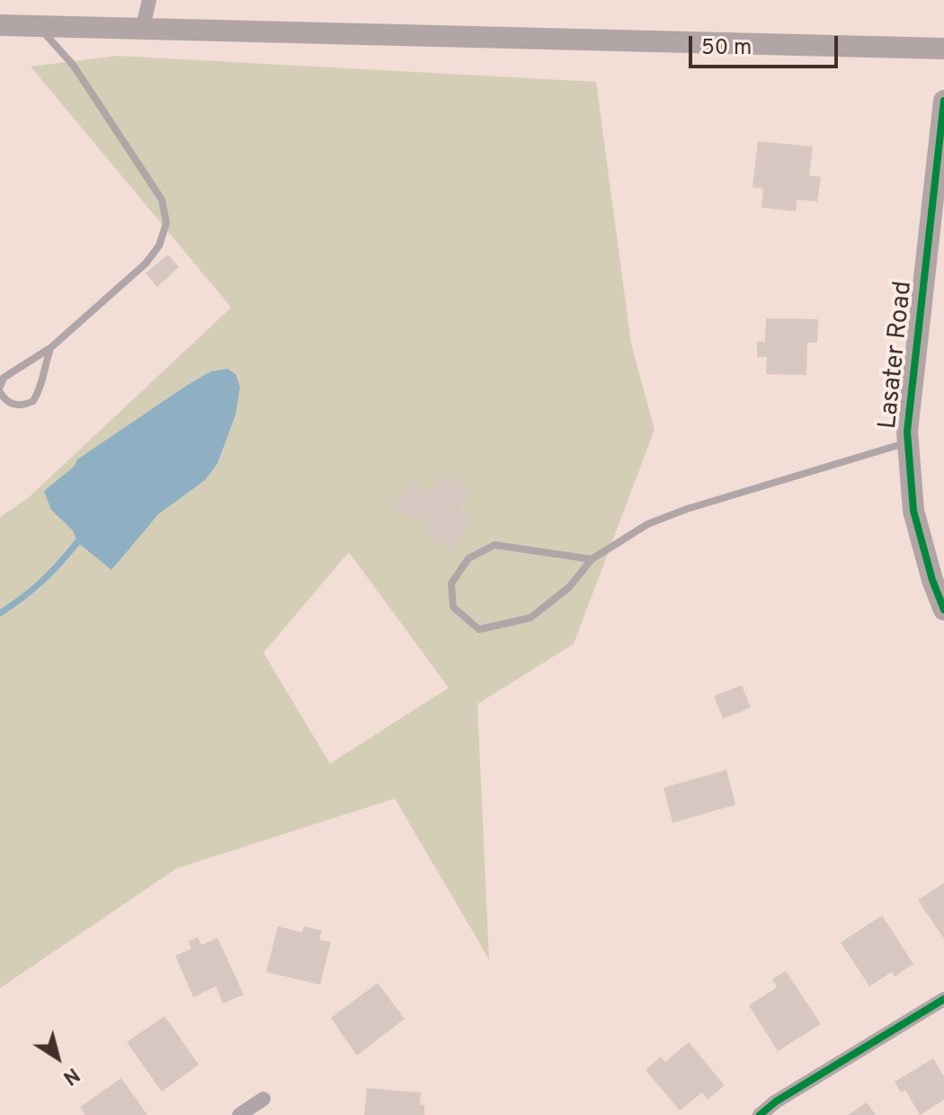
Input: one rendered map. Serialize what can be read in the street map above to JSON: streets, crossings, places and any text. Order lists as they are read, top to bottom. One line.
{"streets":{"main road":["Lasater Road"]},"scale_bar":"50 m","north":"bottom right"}
